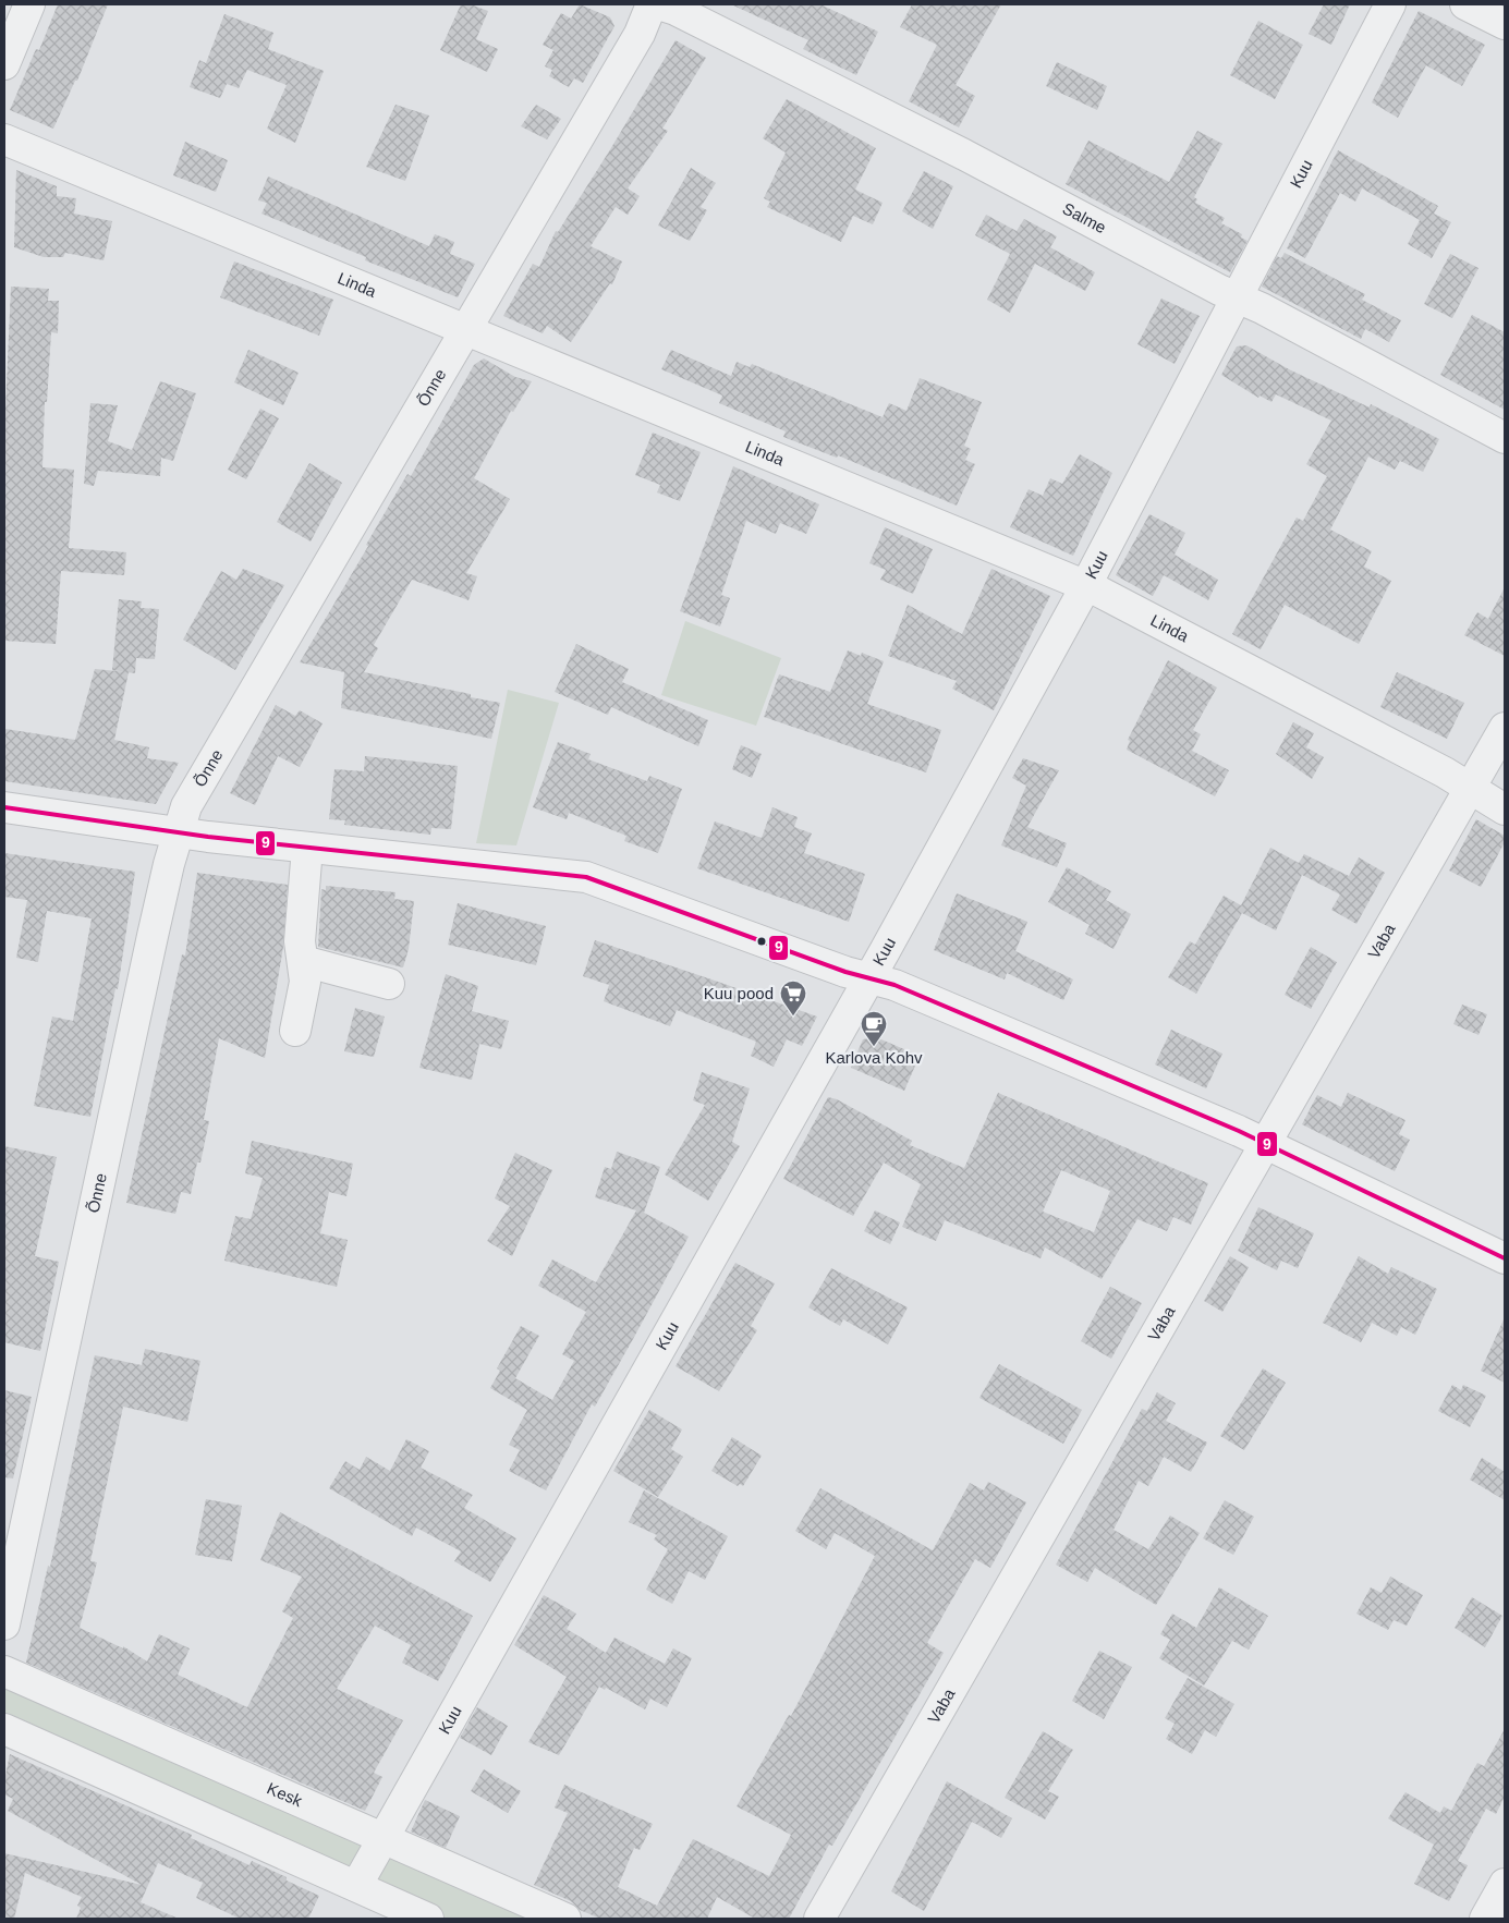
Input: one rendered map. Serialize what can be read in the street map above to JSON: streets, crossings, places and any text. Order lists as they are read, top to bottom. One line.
{"streets":{"street":["Kuu","Salme","Linda","Õnne","Vaba","Kesk"]},"crossings":[["Kuu","Salme"],["Kuu","Linda"],["Kuu","Kesk"],["Linda","Õnne"],["Linda","Vaba"]],"places":{"supermarket":["Kuu pood"],"cafe":["Karlova Kohv"]},"lines":["transit line 9"]}
